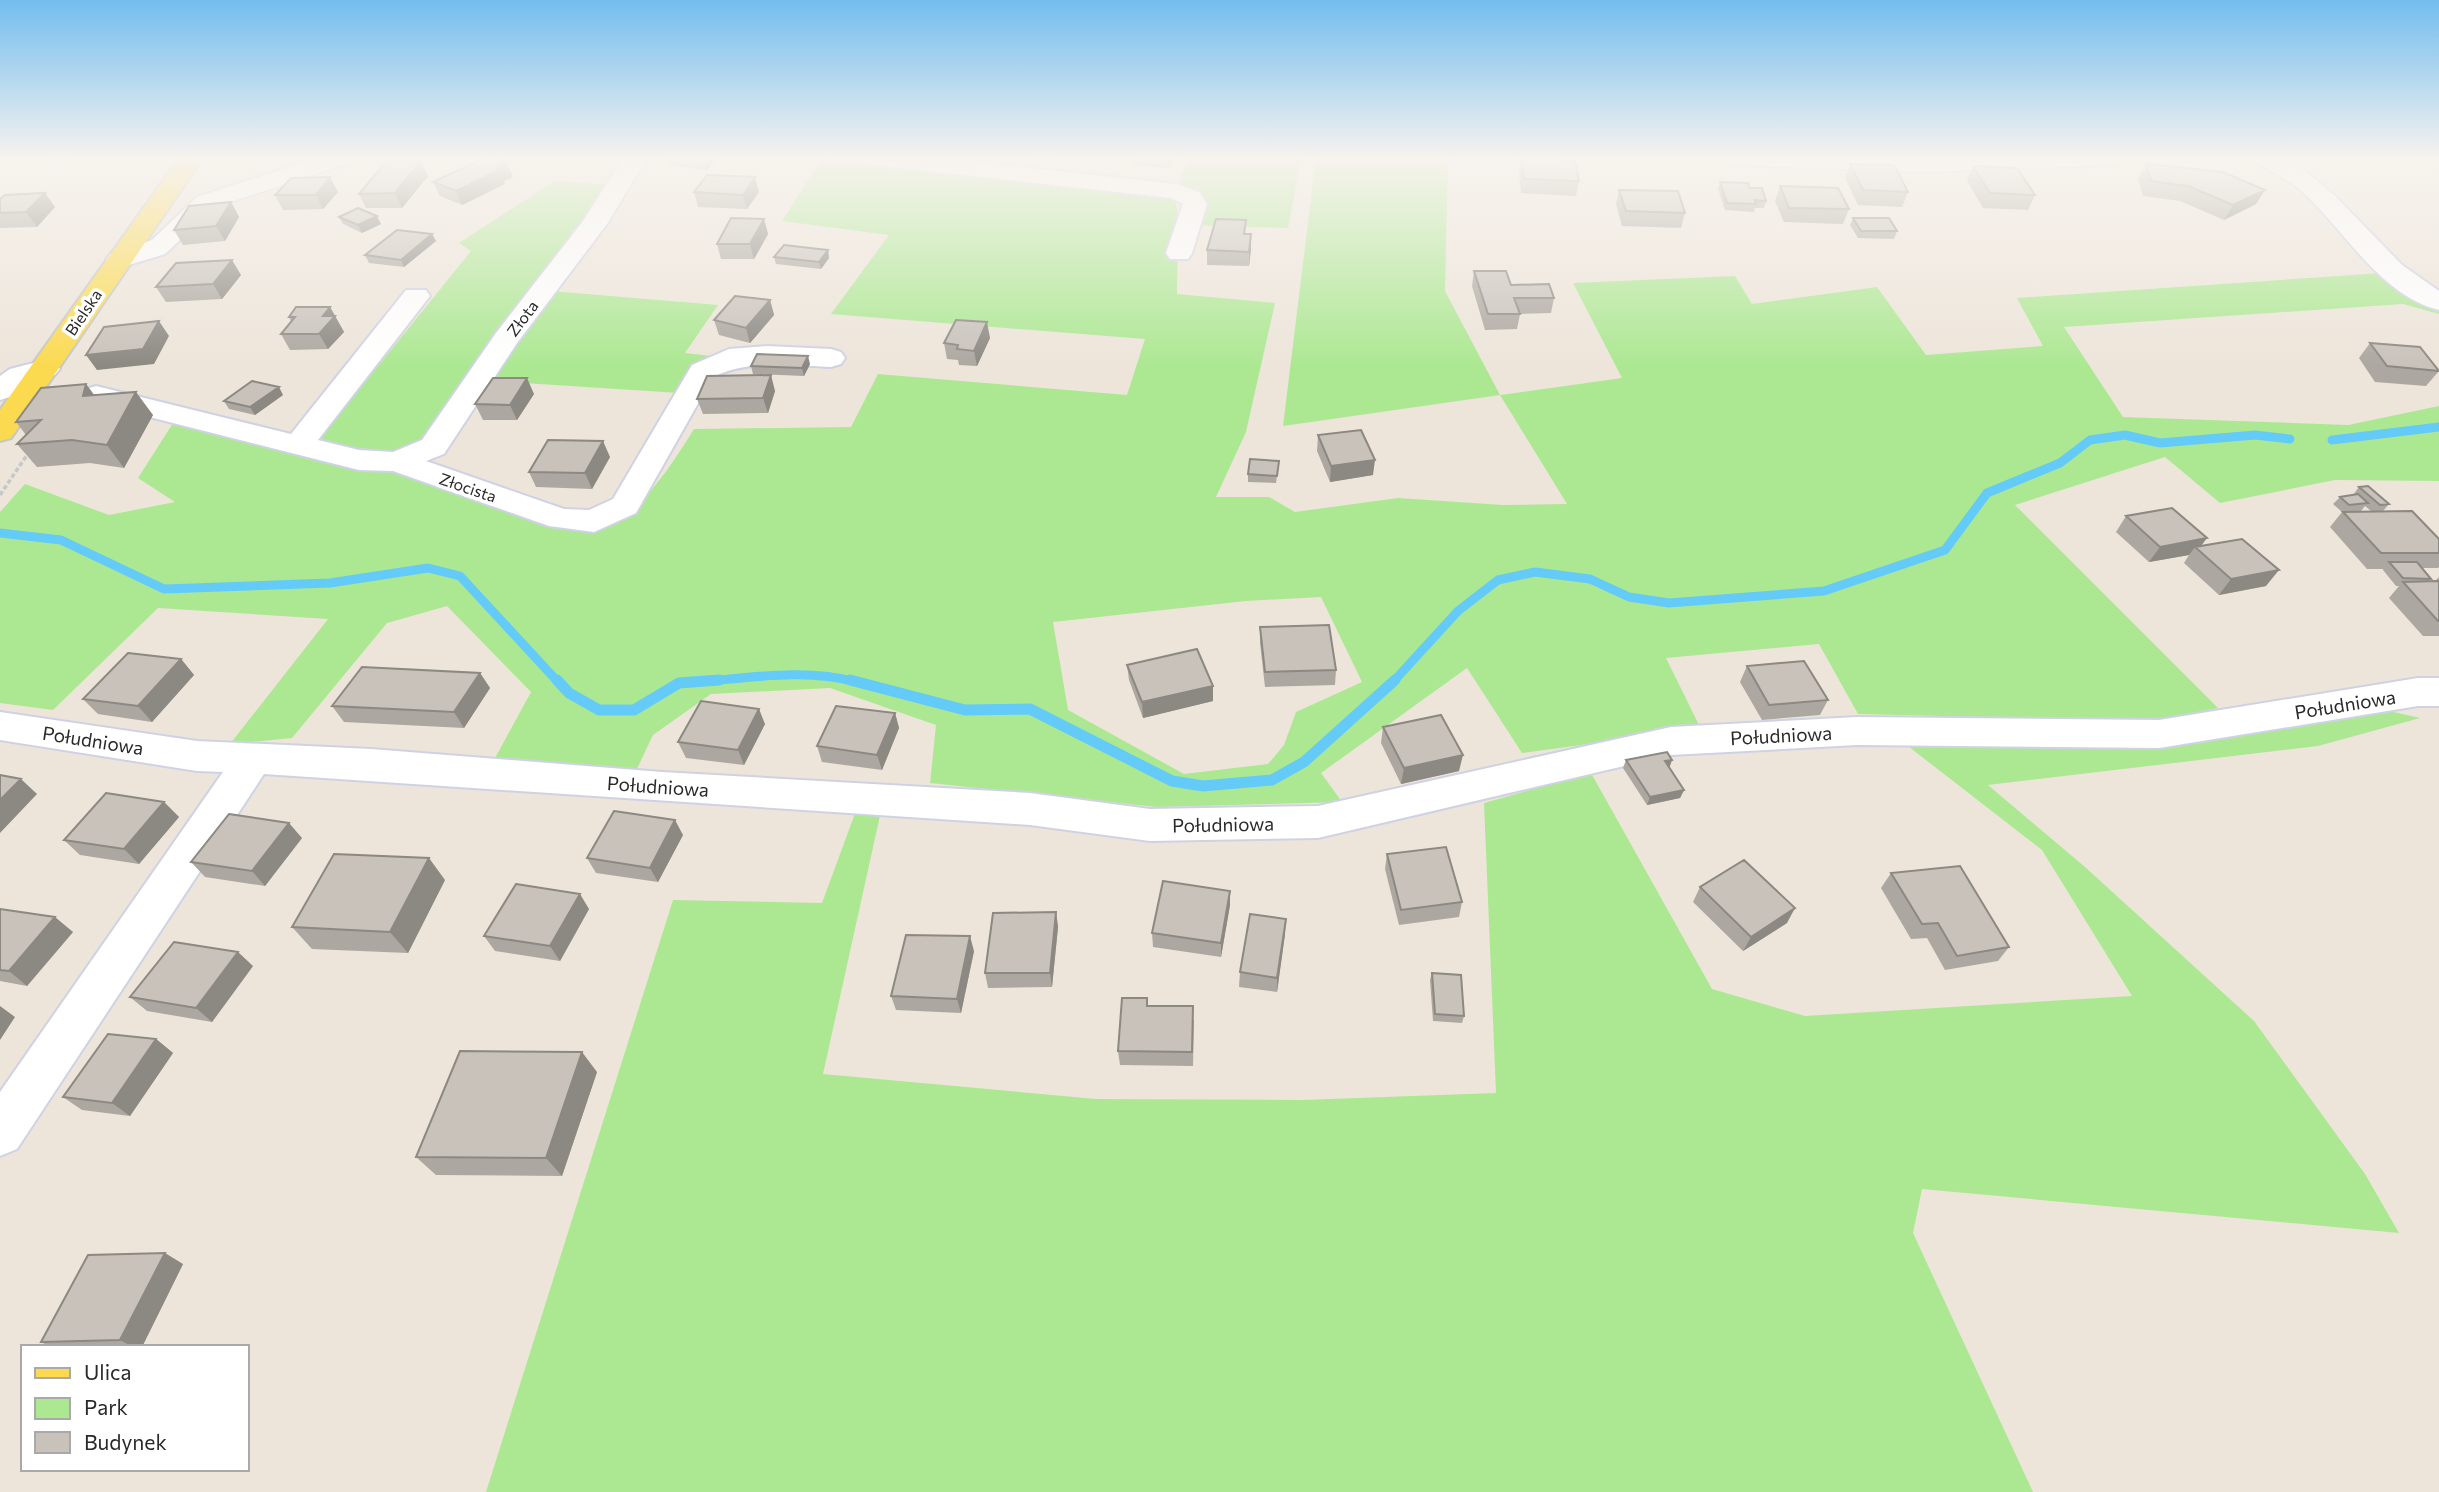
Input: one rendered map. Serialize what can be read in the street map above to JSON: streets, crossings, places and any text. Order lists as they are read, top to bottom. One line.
{"streets":{"main road":["Bielska"],"street":["Złota","Złocista","Południowa"]},"crossings":[["Bielska","Złocista"],["Złota","Złocista"]],"legend":["Ulica","Park","Budynek"]}
